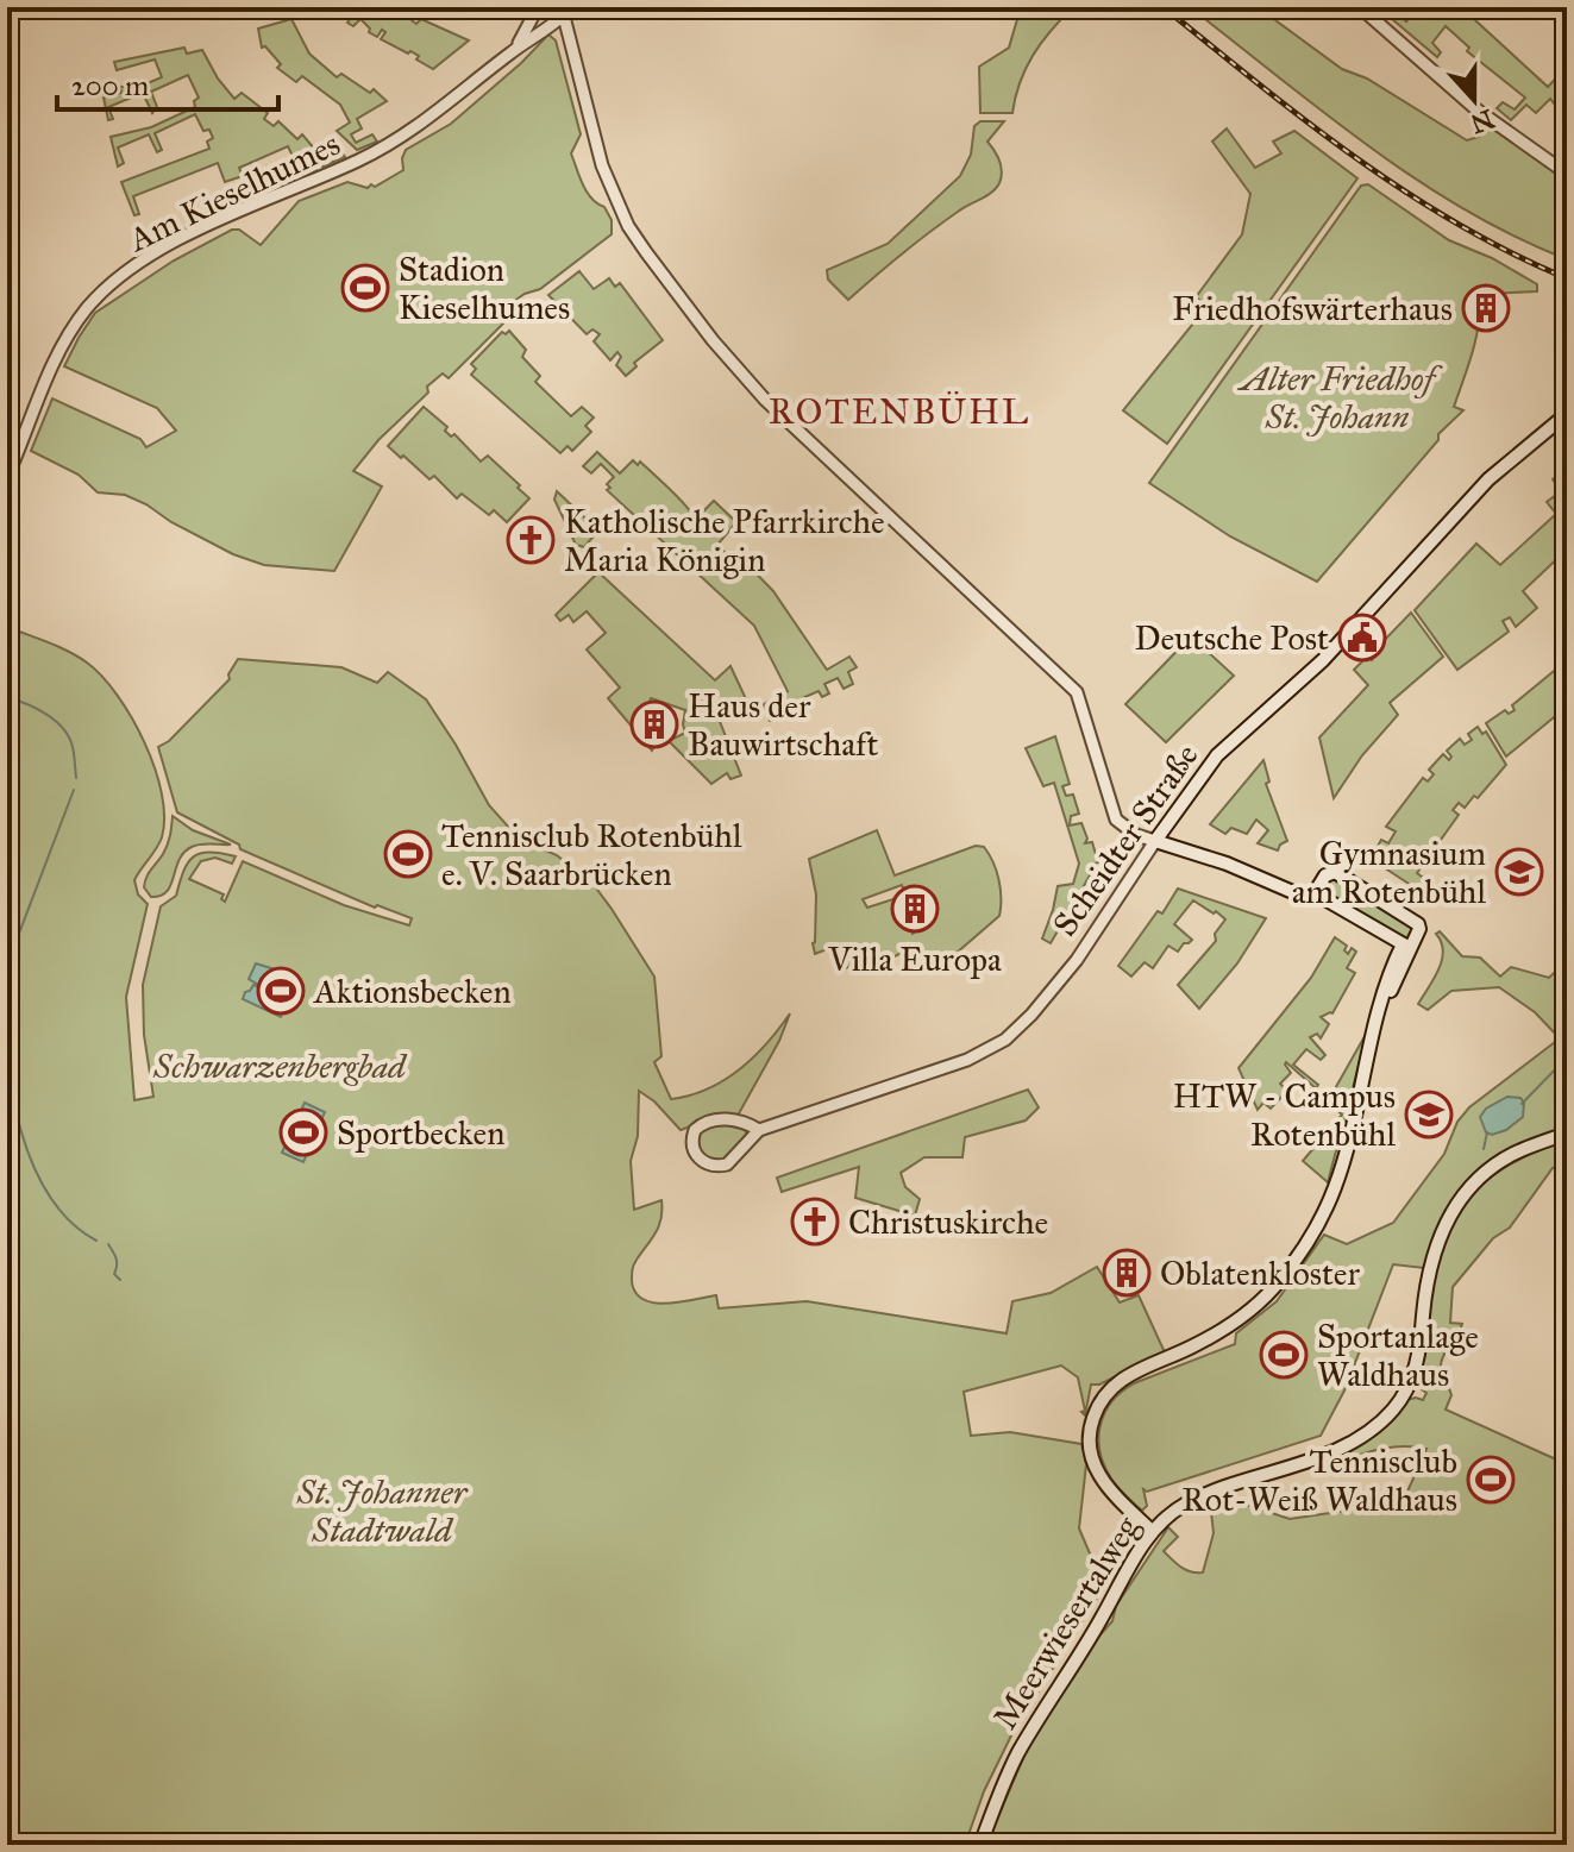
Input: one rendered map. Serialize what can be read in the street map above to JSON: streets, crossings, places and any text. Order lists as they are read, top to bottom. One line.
{"streets":{"main road":["Scheidter Straße","Meerwiesertalweg"],"street":["Am Kieselhumes"]},"districts":["ROTENBÜHL"],"parks":["Alter Friedhof St. Johann","Schwarzenbergbad","St. Johanner Stadtwald"],"places":{"sports":["Stadion Kieselhumes","Tennisclub Rotenbühl e. V. Saarbrücken","Aktionsbecken","Sportbecken","Sportanlage Waldhaus","Tennisclub Rot-Weiß Waldhaus"],"building":["Friedhofswärterhaus","Haus der Bauwirtschaft","Villa Europa","Oblatenkloster"],"church":["Katholische Pfarrkirche Maria Königin","Christuskirche"],"public building":["Deutsche Post"],"school or university":["Gymnasium am Rotenbühl","HTW - Campus Rotenbühl"]},"scale_bar":"200 m","north":"bottom"}
